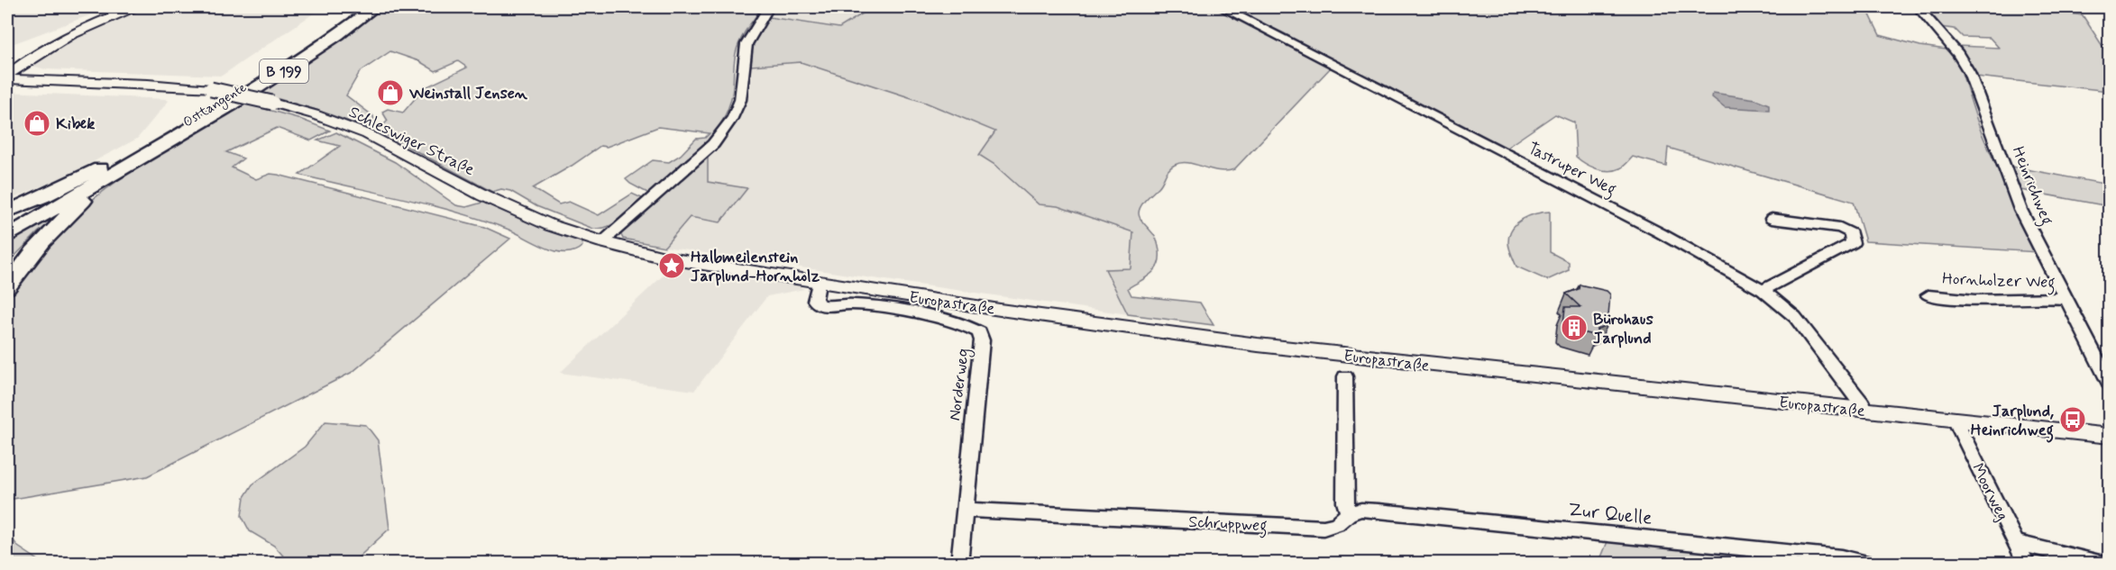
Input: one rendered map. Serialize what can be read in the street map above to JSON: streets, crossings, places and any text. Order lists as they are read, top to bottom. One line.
{"streets":{"highway":["B 199","Osttangente"],"main road":["Schleswiger Straße","Europastraße"],"street":["Tastruper Weg","Heinrichweg","Hornholzer Weg","Norderweg","Moorweg","Zur Quelle","Schruppweg"]},"crossings":[["B 199","Osttangente"],["Schleswiger Straße","Europastraße"],["Tastruper Weg","Europastraße"],["Heinrichweg","Hornholzer Weg"],["Europastraße","Norderweg"],["Europastraße","Moorweg"],["Norderweg","Schruppweg"],["Zur Quelle","Schruppweg"]],"places":{"shop":["Weinstall Jensen","Kibek"],"place":["Halbmeilenstein Jarplund-Hornholz"],"building":["Bürohaus Jarplund"],"bus stop":["Jarplund, Heinrichweg"]}}
